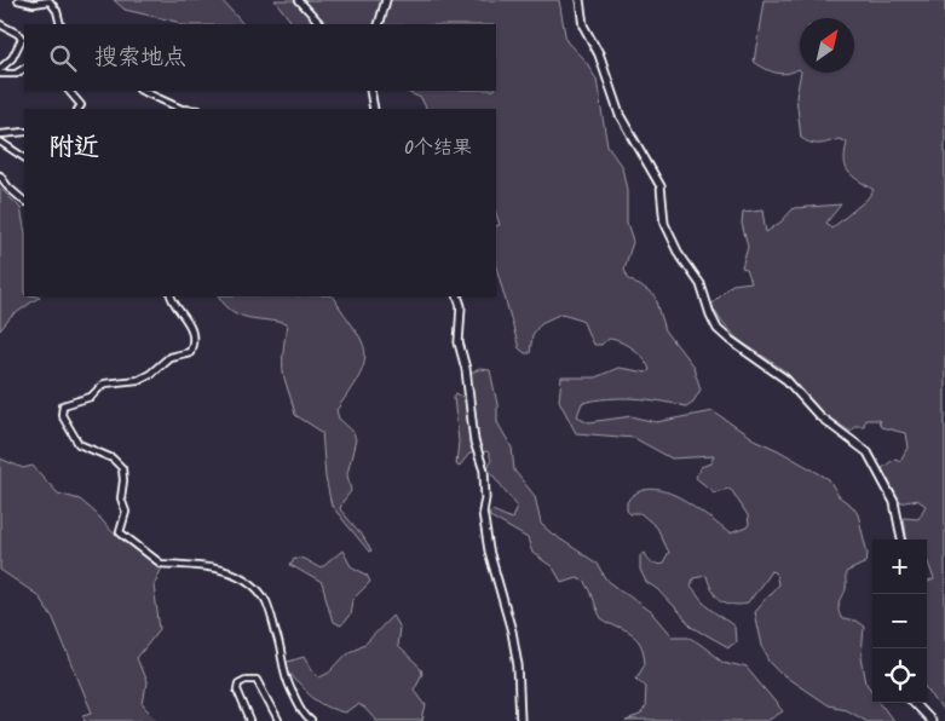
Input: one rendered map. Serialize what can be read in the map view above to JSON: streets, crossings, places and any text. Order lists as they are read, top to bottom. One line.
{"north":"top right","page":{"search":"搜索地点","heading":["附近","0个结果"],"map_buttons":["+","−"]}}
